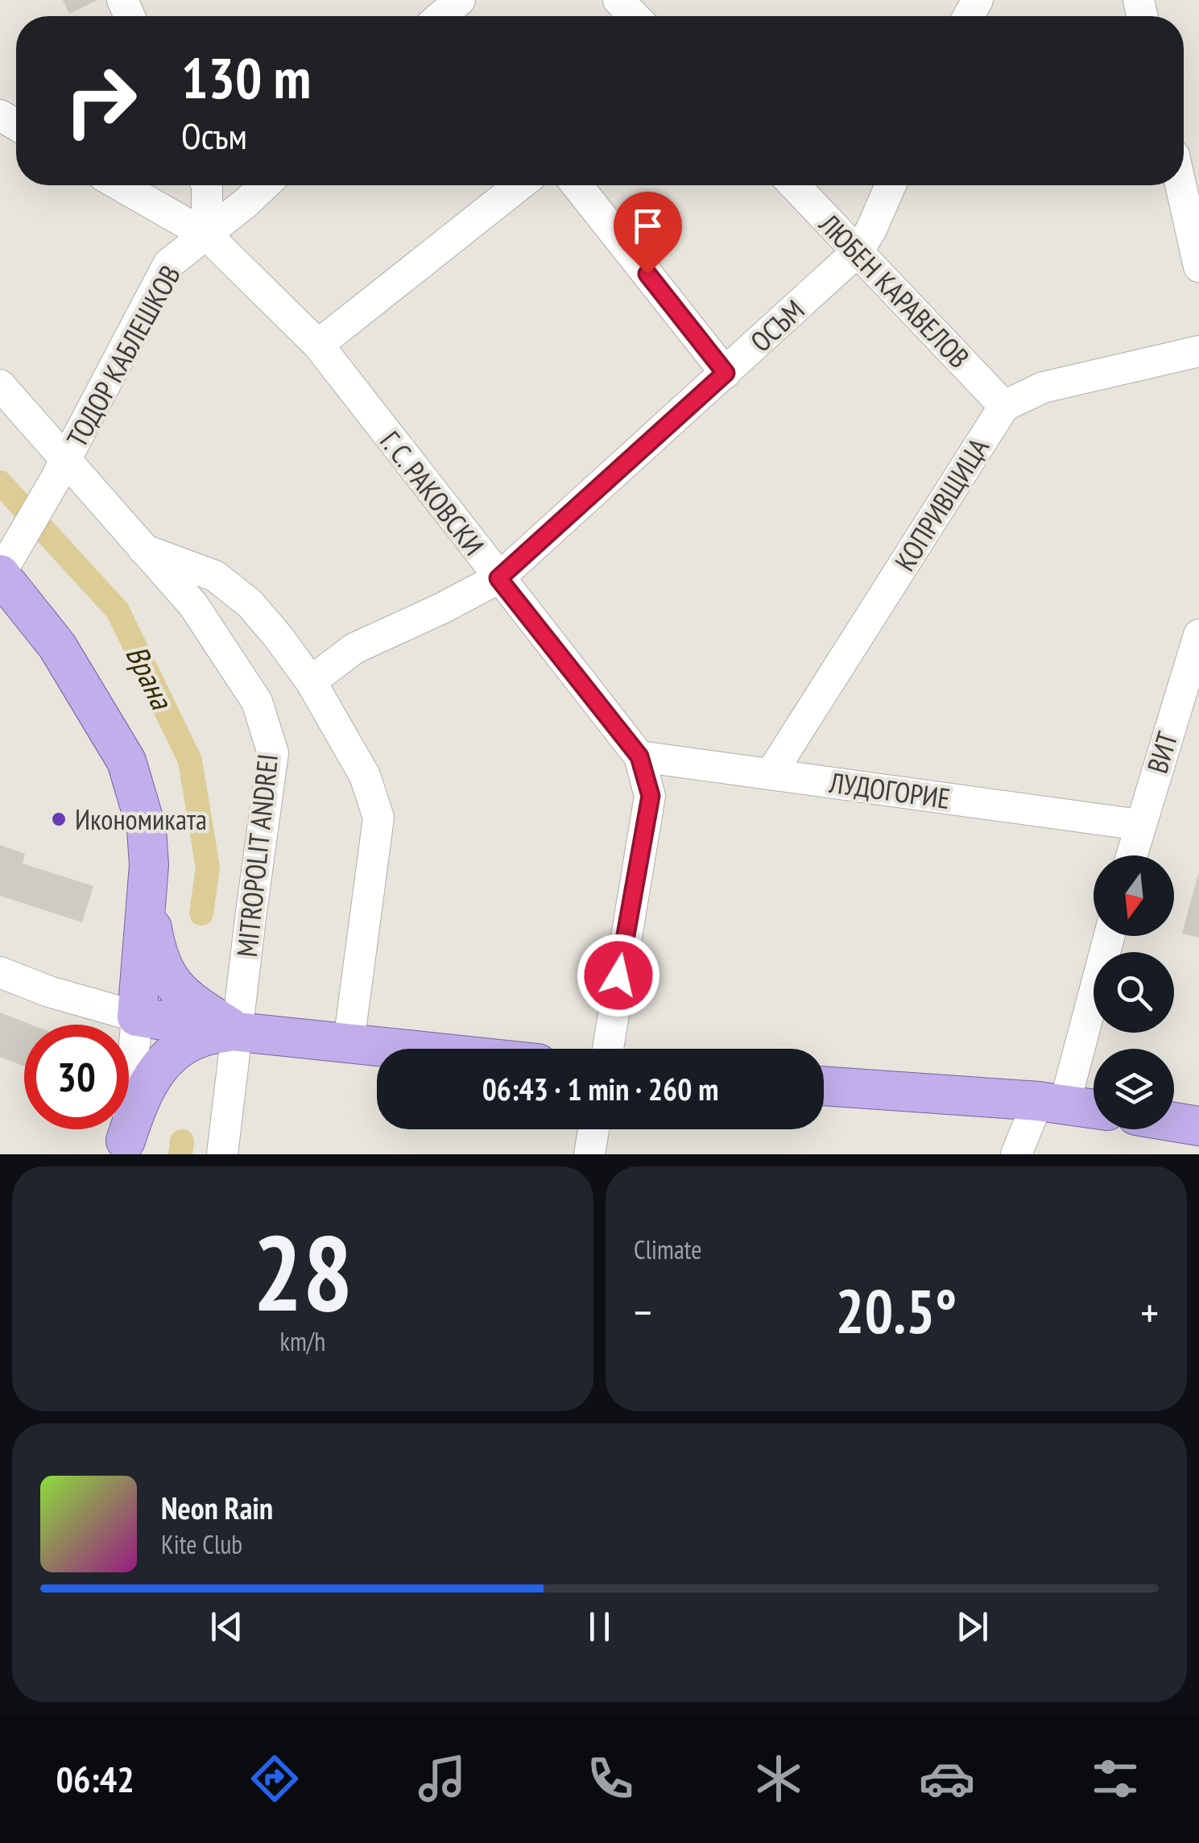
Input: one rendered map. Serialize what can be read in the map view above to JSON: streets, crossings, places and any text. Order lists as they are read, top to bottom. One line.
{"streets":{"street":["ЛЮБЕН КАРАВЕЛОВ","ОСЪМ","ТОДОР КАБЛЕШКОВ","Г. С. РАКОВСКИ","КОПРИВЩИЦА","ВИТ","ЛУДОГОРИЕ","MITROPOLIT ANDREI"]},"crossings":[["ЛЮБЕН КАРАВЕЛОВ","ОСЪМ"],["ЛЮБЕН КАРАВЕЛОВ","КОПРИВЩИЦА"],["ОСЪМ","Г. С. РАКОВСКИ"],["ТОДОР КАБЛЕШКОВ","Г. С. РАКОВСКИ"],["ТОДОР КАБЛЕШКОВ","MITROPOLIT ANDREI"],["Г. С. РАКОВСКИ","ЛУДОГОРИЕ"],["КОПРИВЩИЦА","ЛУДОГОРИЕ"],["ВИТ","ЛУДОГОРИЕ"]],"water":["Врана"],"places":["Икономиката"],"north":"bottom","page":{"turn":["130 m","Осъм"],"limit":"30","trip":"06:43 · 1 min · 260 m","tile":[["28","km/h"],"Climate"],"heat":["−","20.5°","+"],"song":["Neon Rain","Kite Club"],"tabs":"06:42"}}
